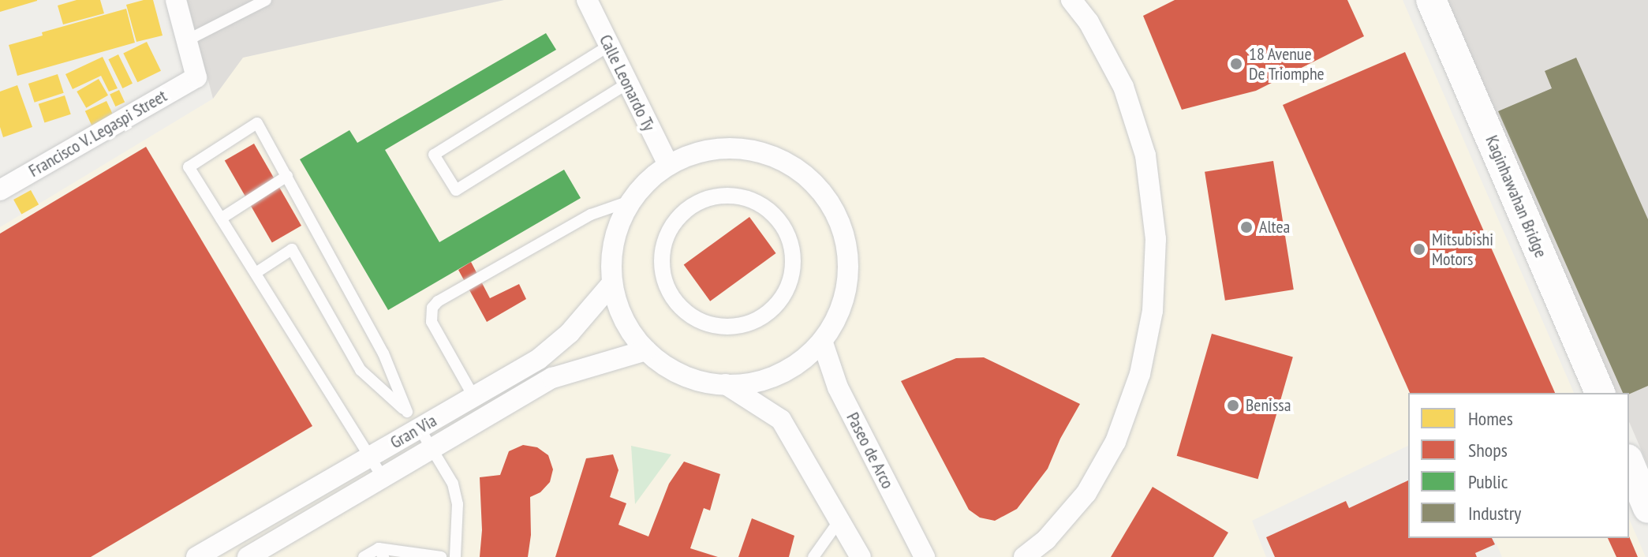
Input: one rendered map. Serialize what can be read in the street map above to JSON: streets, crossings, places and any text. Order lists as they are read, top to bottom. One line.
{"streets":{"main road":["Kaginhawahan Bridge"],"street":["Calle Leonardo Ty","Francisco V. Legaspi Street","Gran Via","Paseo de Arco"]},"places":["18 Avenue De Triomphe","Altea","Mitsubishi Motors","Benissa"],"legend":["Homes","Shops","Public","Industry"]}
